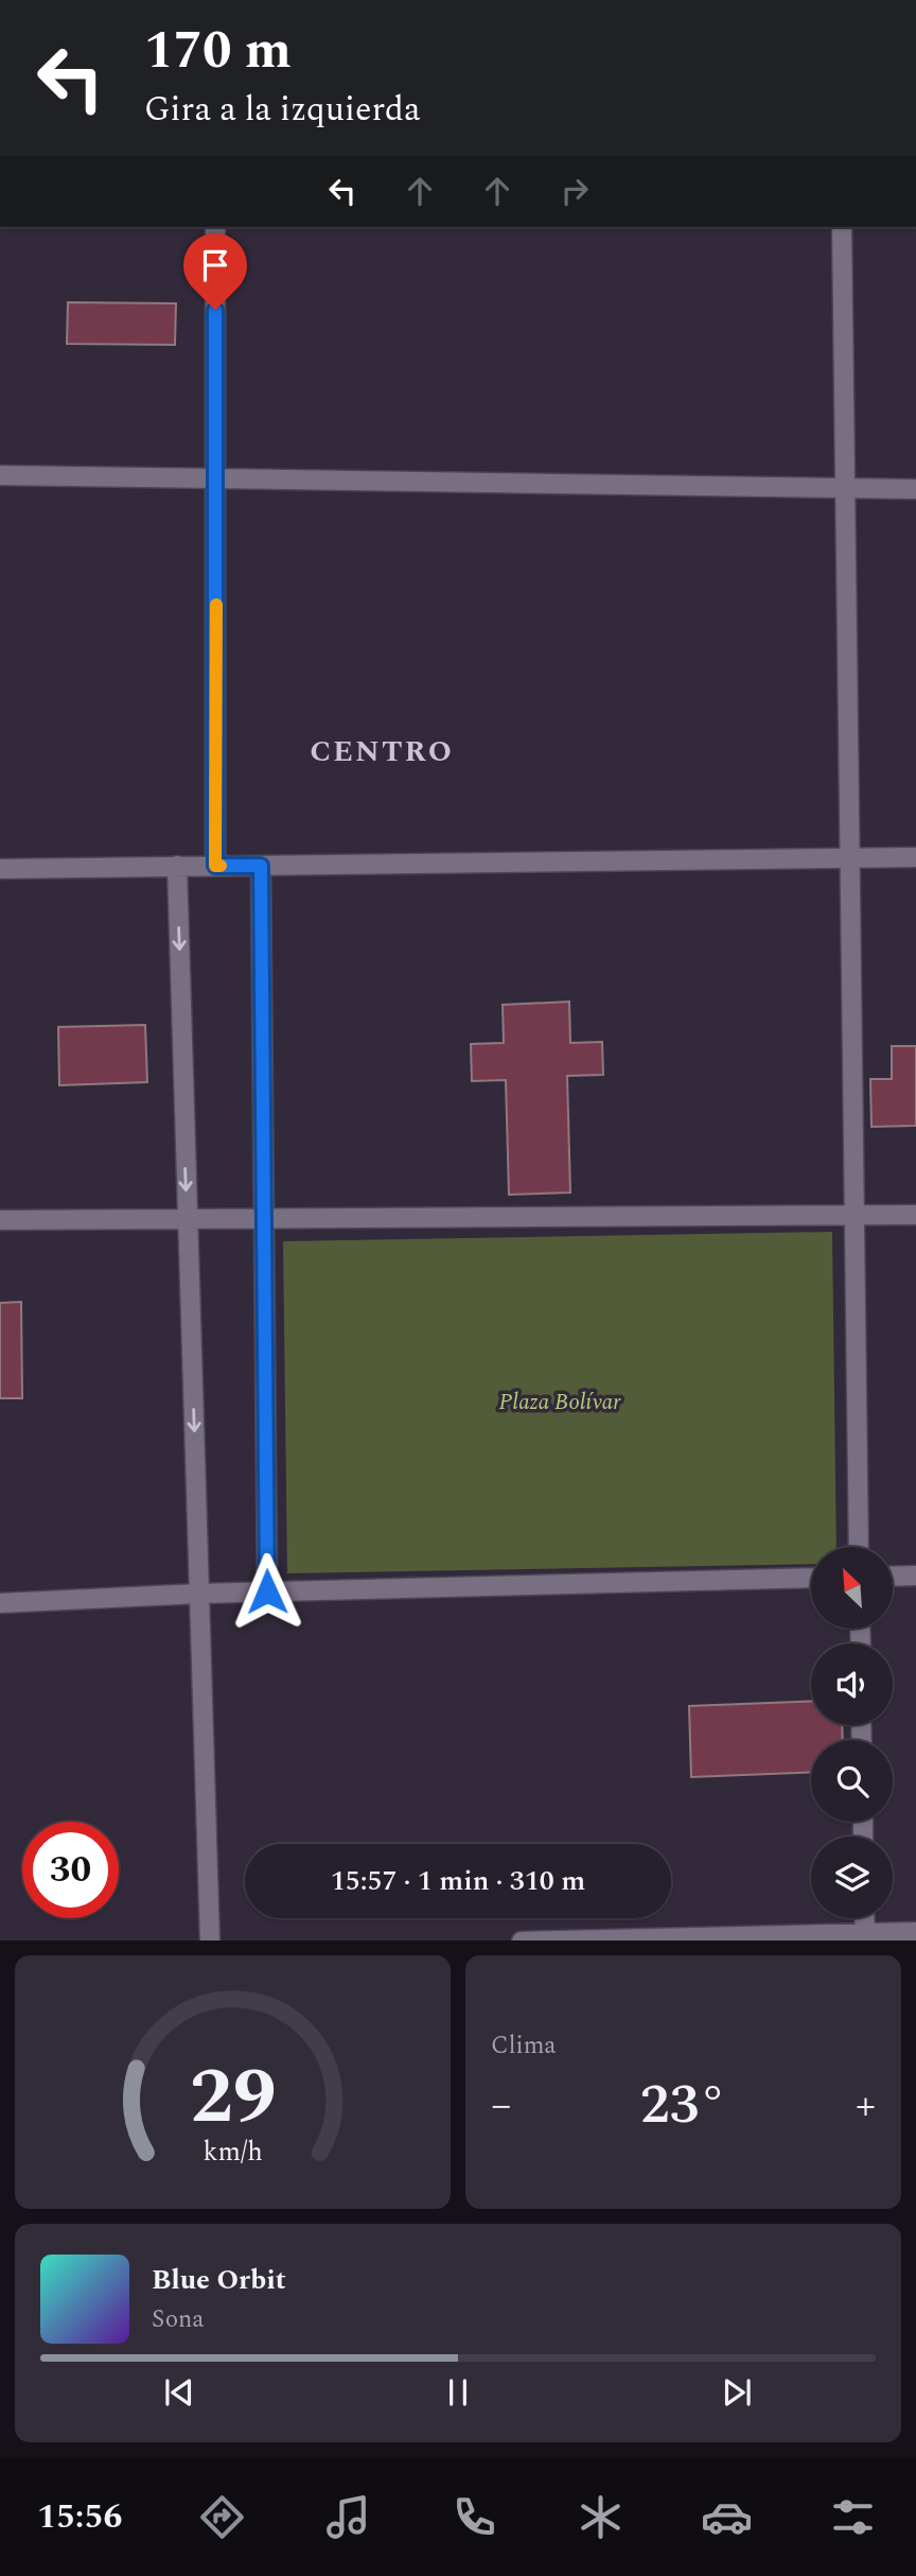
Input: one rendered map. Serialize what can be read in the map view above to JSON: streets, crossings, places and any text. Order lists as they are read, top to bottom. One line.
{"districts":["CENTRO"],"parks":["Plaza Bolívar"],"north":"top left","page":{"turn":["170 m","Gira a la izquierda"],"limit":"30","trip":"15:57 · 1 min · 310 m","tile":"Clima","heat":["−","23°","+"],"song":["Blue Orbit","Sona"],"tabs":"15:56","gauge":["29","km/h"]}}
